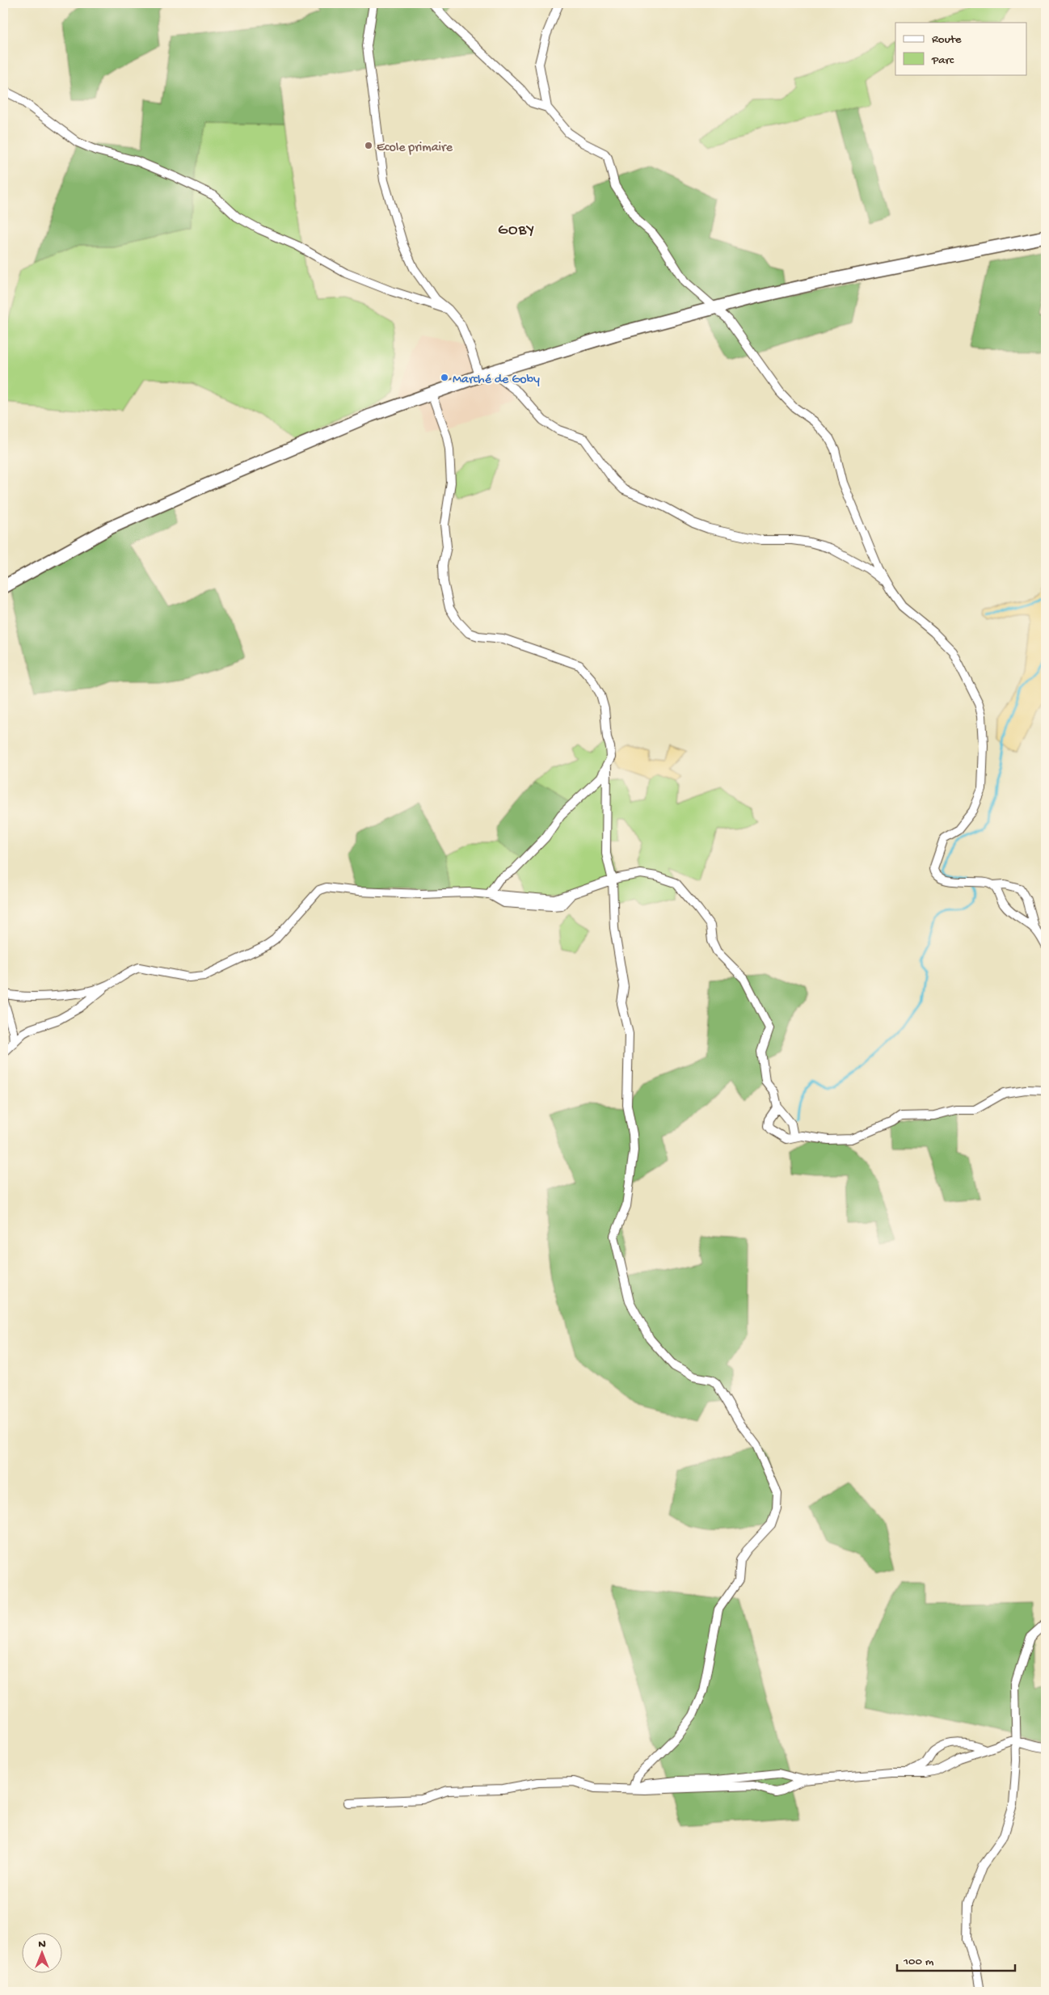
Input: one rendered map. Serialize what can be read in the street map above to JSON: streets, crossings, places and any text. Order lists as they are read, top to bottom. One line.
{"districts":["GOBY"],"places":["Ecole primaire","Marché de Goby"],"legend":["Route","Parc"],"scale_bar":"100 m","north":"top"}
